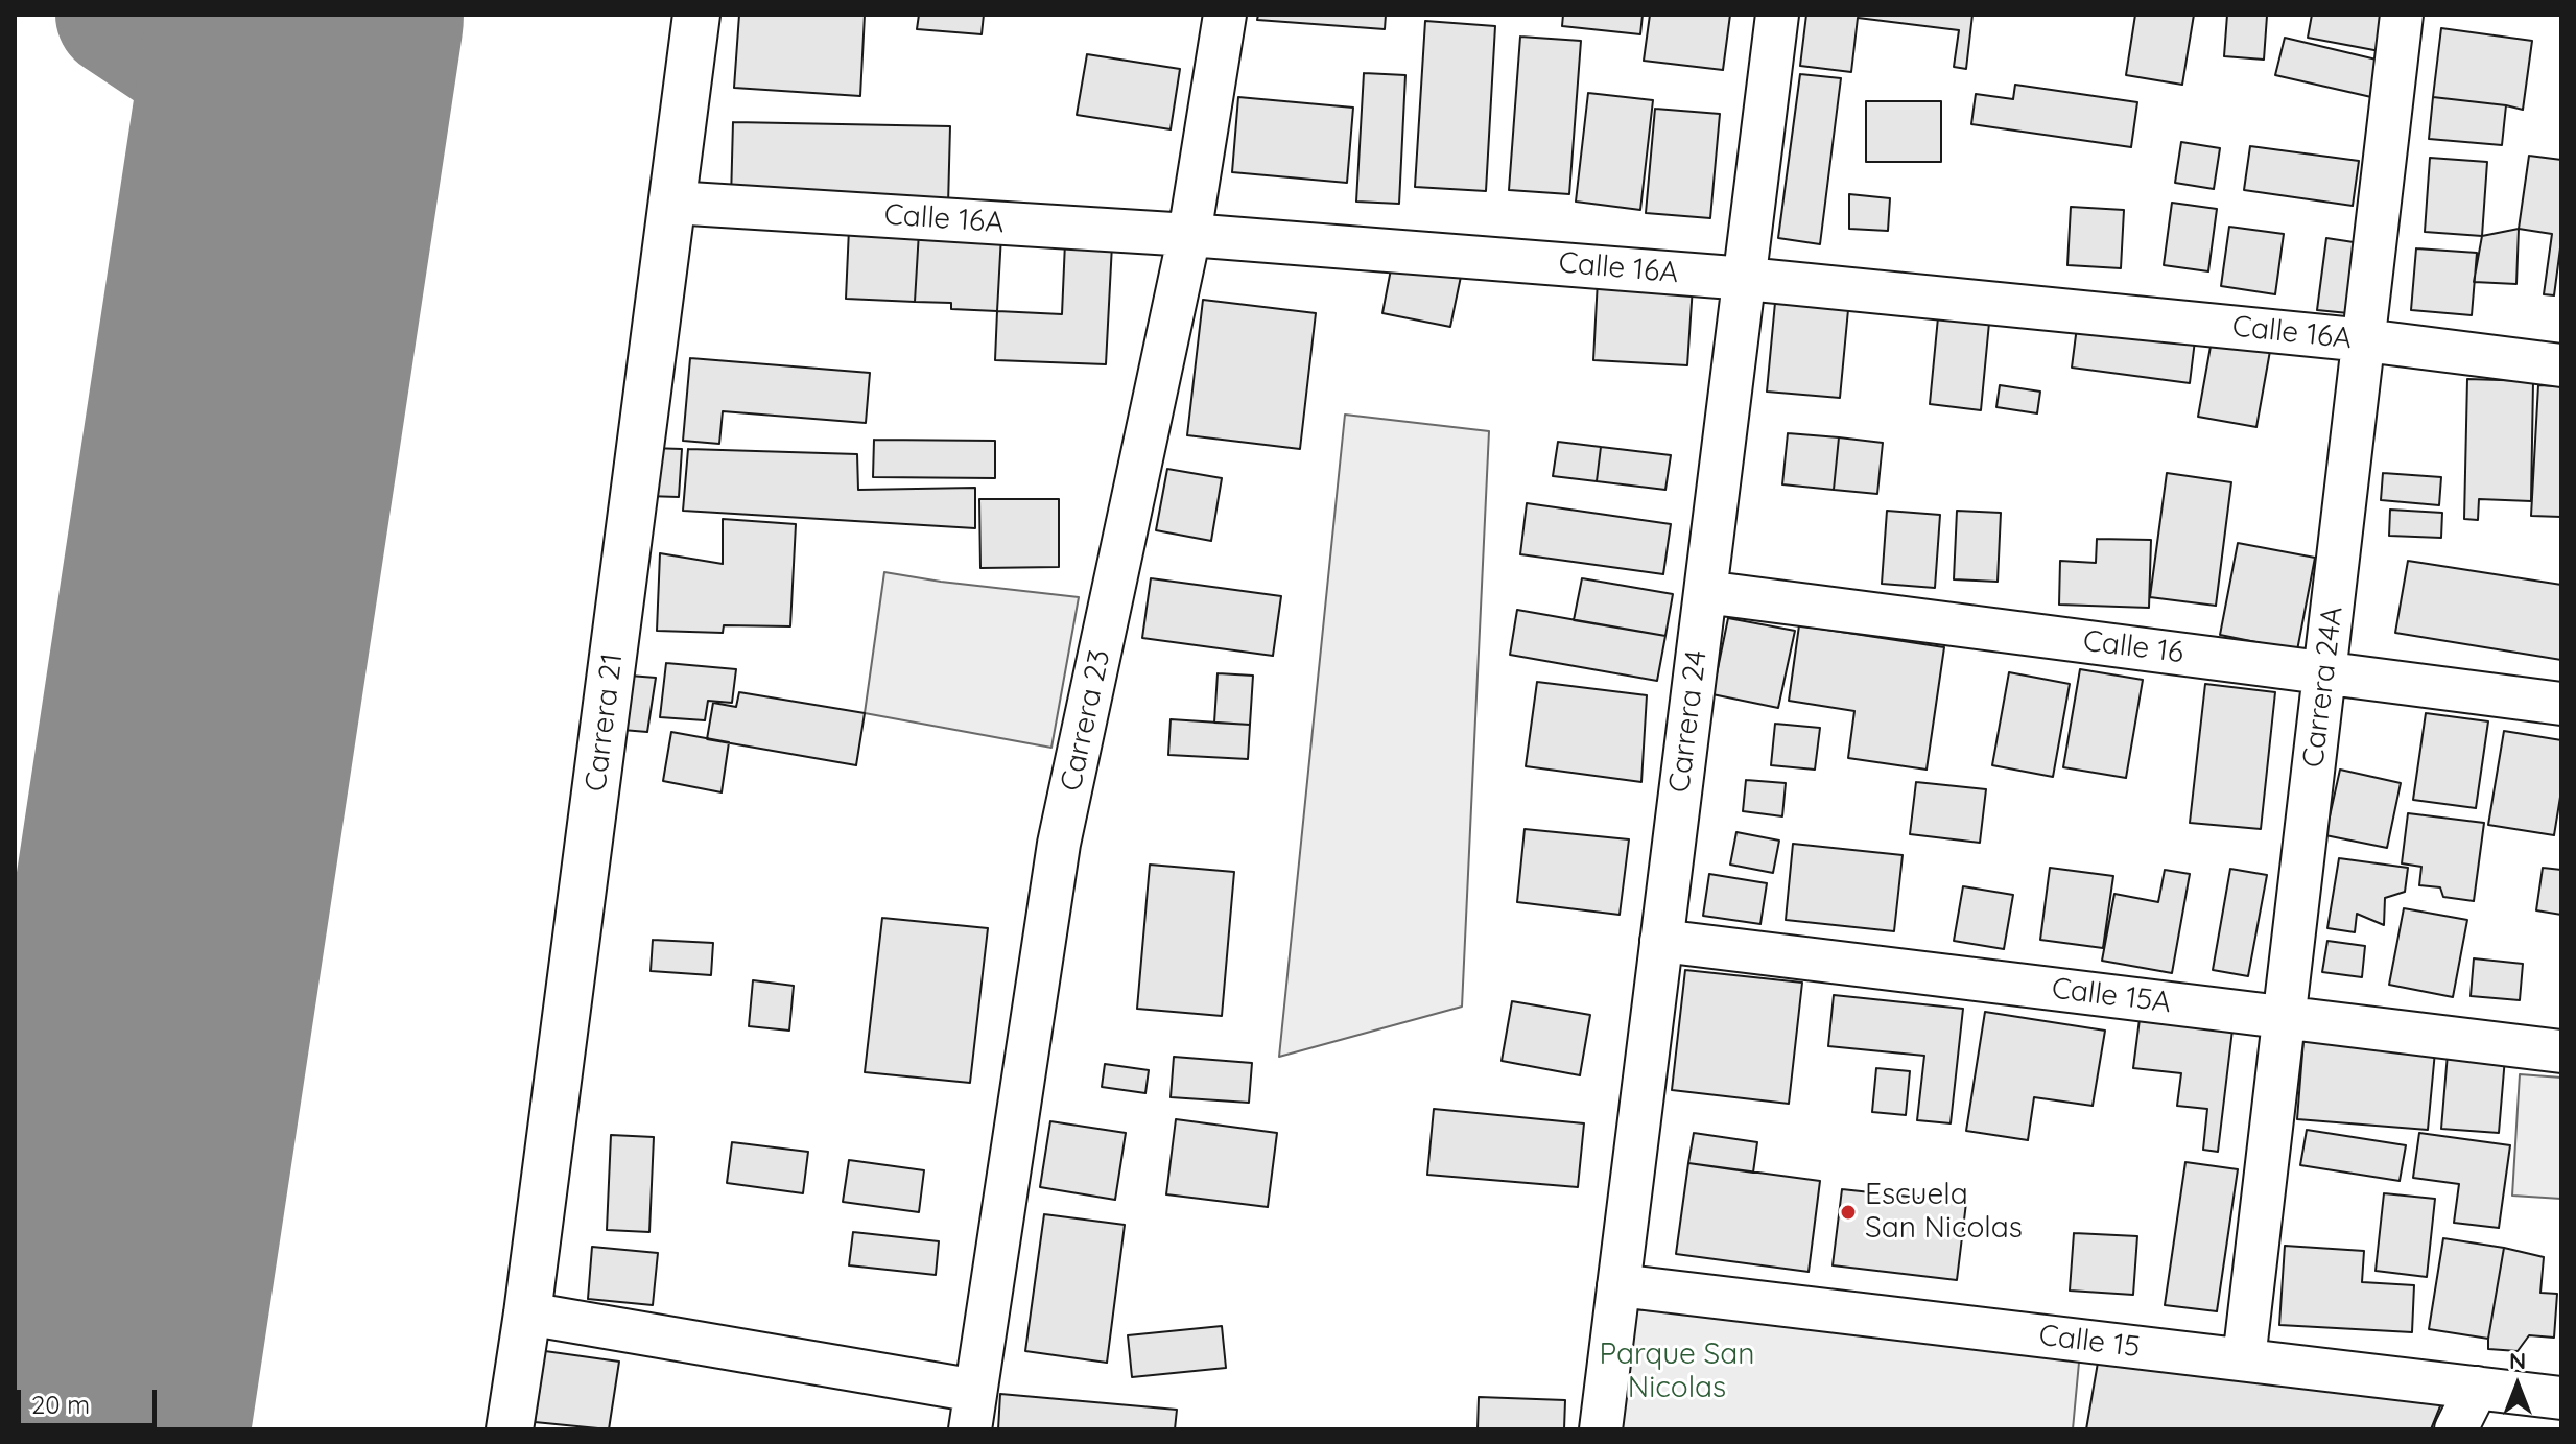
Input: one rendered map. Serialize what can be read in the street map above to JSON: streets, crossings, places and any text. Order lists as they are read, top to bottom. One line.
{"streets":{"street":["Calle 16A","Calle 16","Carrera 24A","Carrera 23","Carrera 24","Carrera 21","Calle 15A","Calle 15"]},"crossings":[["Calle 16A","Carrera 24A"],["Calle 16A","Carrera 23"],["Calle 16A","Carrera 24"],["Calle 16A","Carrera 21"],["Calle 16","Carrera 24A"],["Calle 16","Carrera 24"],["Carrera 24A","Calle 15A"],["Carrera 24A","Calle 15"],["Carrera 24","Calle 15A"],["Carrera 24","Calle 15"]],"parks":["Parque San Nicolas"],"places":["Escuela San Nicolas"],"scale_bar":"20 m","north":"top"}
